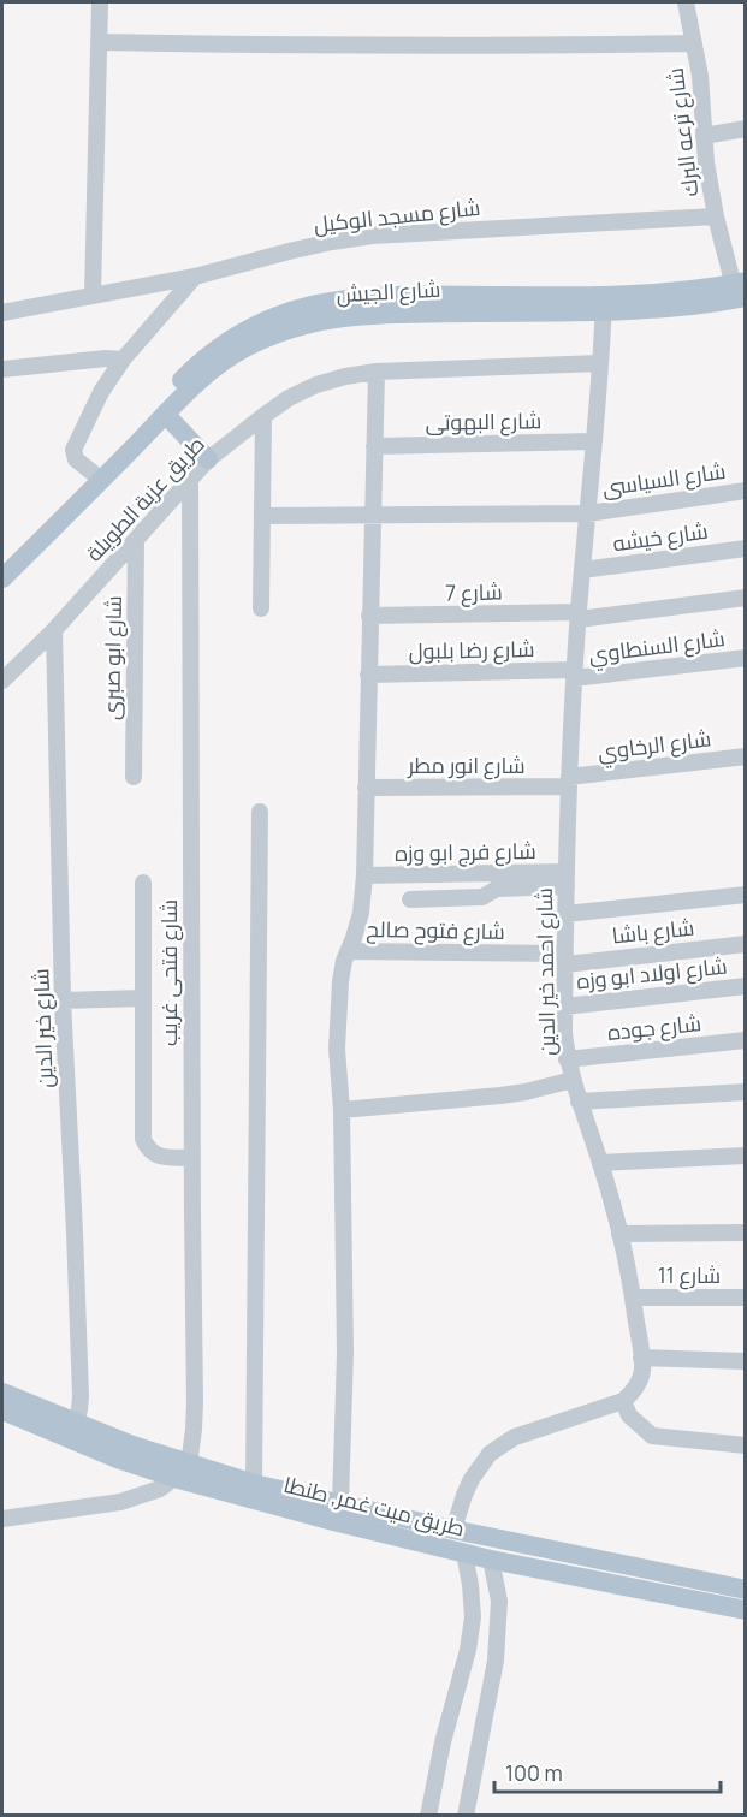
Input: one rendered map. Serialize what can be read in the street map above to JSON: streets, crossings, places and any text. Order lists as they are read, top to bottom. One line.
{"streets":{"main road":["شارع الجيش","طريق ميت غمر, طنطا"],"street":["شارع ترعه البرك","شارع مسجد الوكيل","شارع البهوتى","شارع السياسى","طريق عزبة الطويلة","شارع خيشه","شارع 7","شارع السنطاوي","شارع رضا بلبول","شارع ابو صبرى","شارع الرخاوي","شارع انور مطر","شارع فرج ابو وزه","شارع فتوح صالح","شارع باشا","شارع احمد خير الدين","شارع فتحى غريب","شارع اولاد ابو وزه","شارع خير الدين","شارع جوده","شارع 11"]},"crossings":[["شارع ترعه البرك","شارع مسجد الوكيل"],["شارع ترعه البرك","شارع الجيش"],["شارع الجيش","شارع احمد خير الدين"],["شارع البهوتى","شارع احمد خير الدين"],["شارع السياسى","شارع احمد خير الدين"],["طريق عزبة الطويلة","شارع ابو صبرى"],["طريق عزبة الطويلة","شارع احمد خير الدين"],["طريق عزبة الطويلة","شارع فتحى غريب"],["طريق عزبة الطويلة","شارع خير الدين"],["شارع خيشه","شارع احمد خير الدين"],["شارع 7","شارع احمد خير الدين"],["شارع السنطاوي","شارع رضا بلبول"],["شارع السنطاوي","شارع احمد خير الدين"],["شارع رضا بلبول","شارع احمد خير الدين"],["شارع الرخاوي","شارع انور مطر"],["شارع الرخاوي","شارع احمد خير الدين"],["شارع انور مطر","شارع احمد خير الدين"],["شارع فرج ابو وزه","شارع احمد خير الدين"],["شارع فتوح صالح","شارع باشا"],["شارع فتوح صالح","شارع احمد خير الدين"],["شارع باشا","شارع احمد خير الدين"],["شارع احمد خير الدين","شارع اولاد ابو وزه"],["شارع احمد خير الدين","شارع جوده"],["شارع احمد خير الدين","شارع 11"],["شارع فتحى غريب","طريق ميت غمر, طنطا"],["شارع خير الدين","طريق ميت غمر, طنطا"]],"scale_bar":"100 m"}
